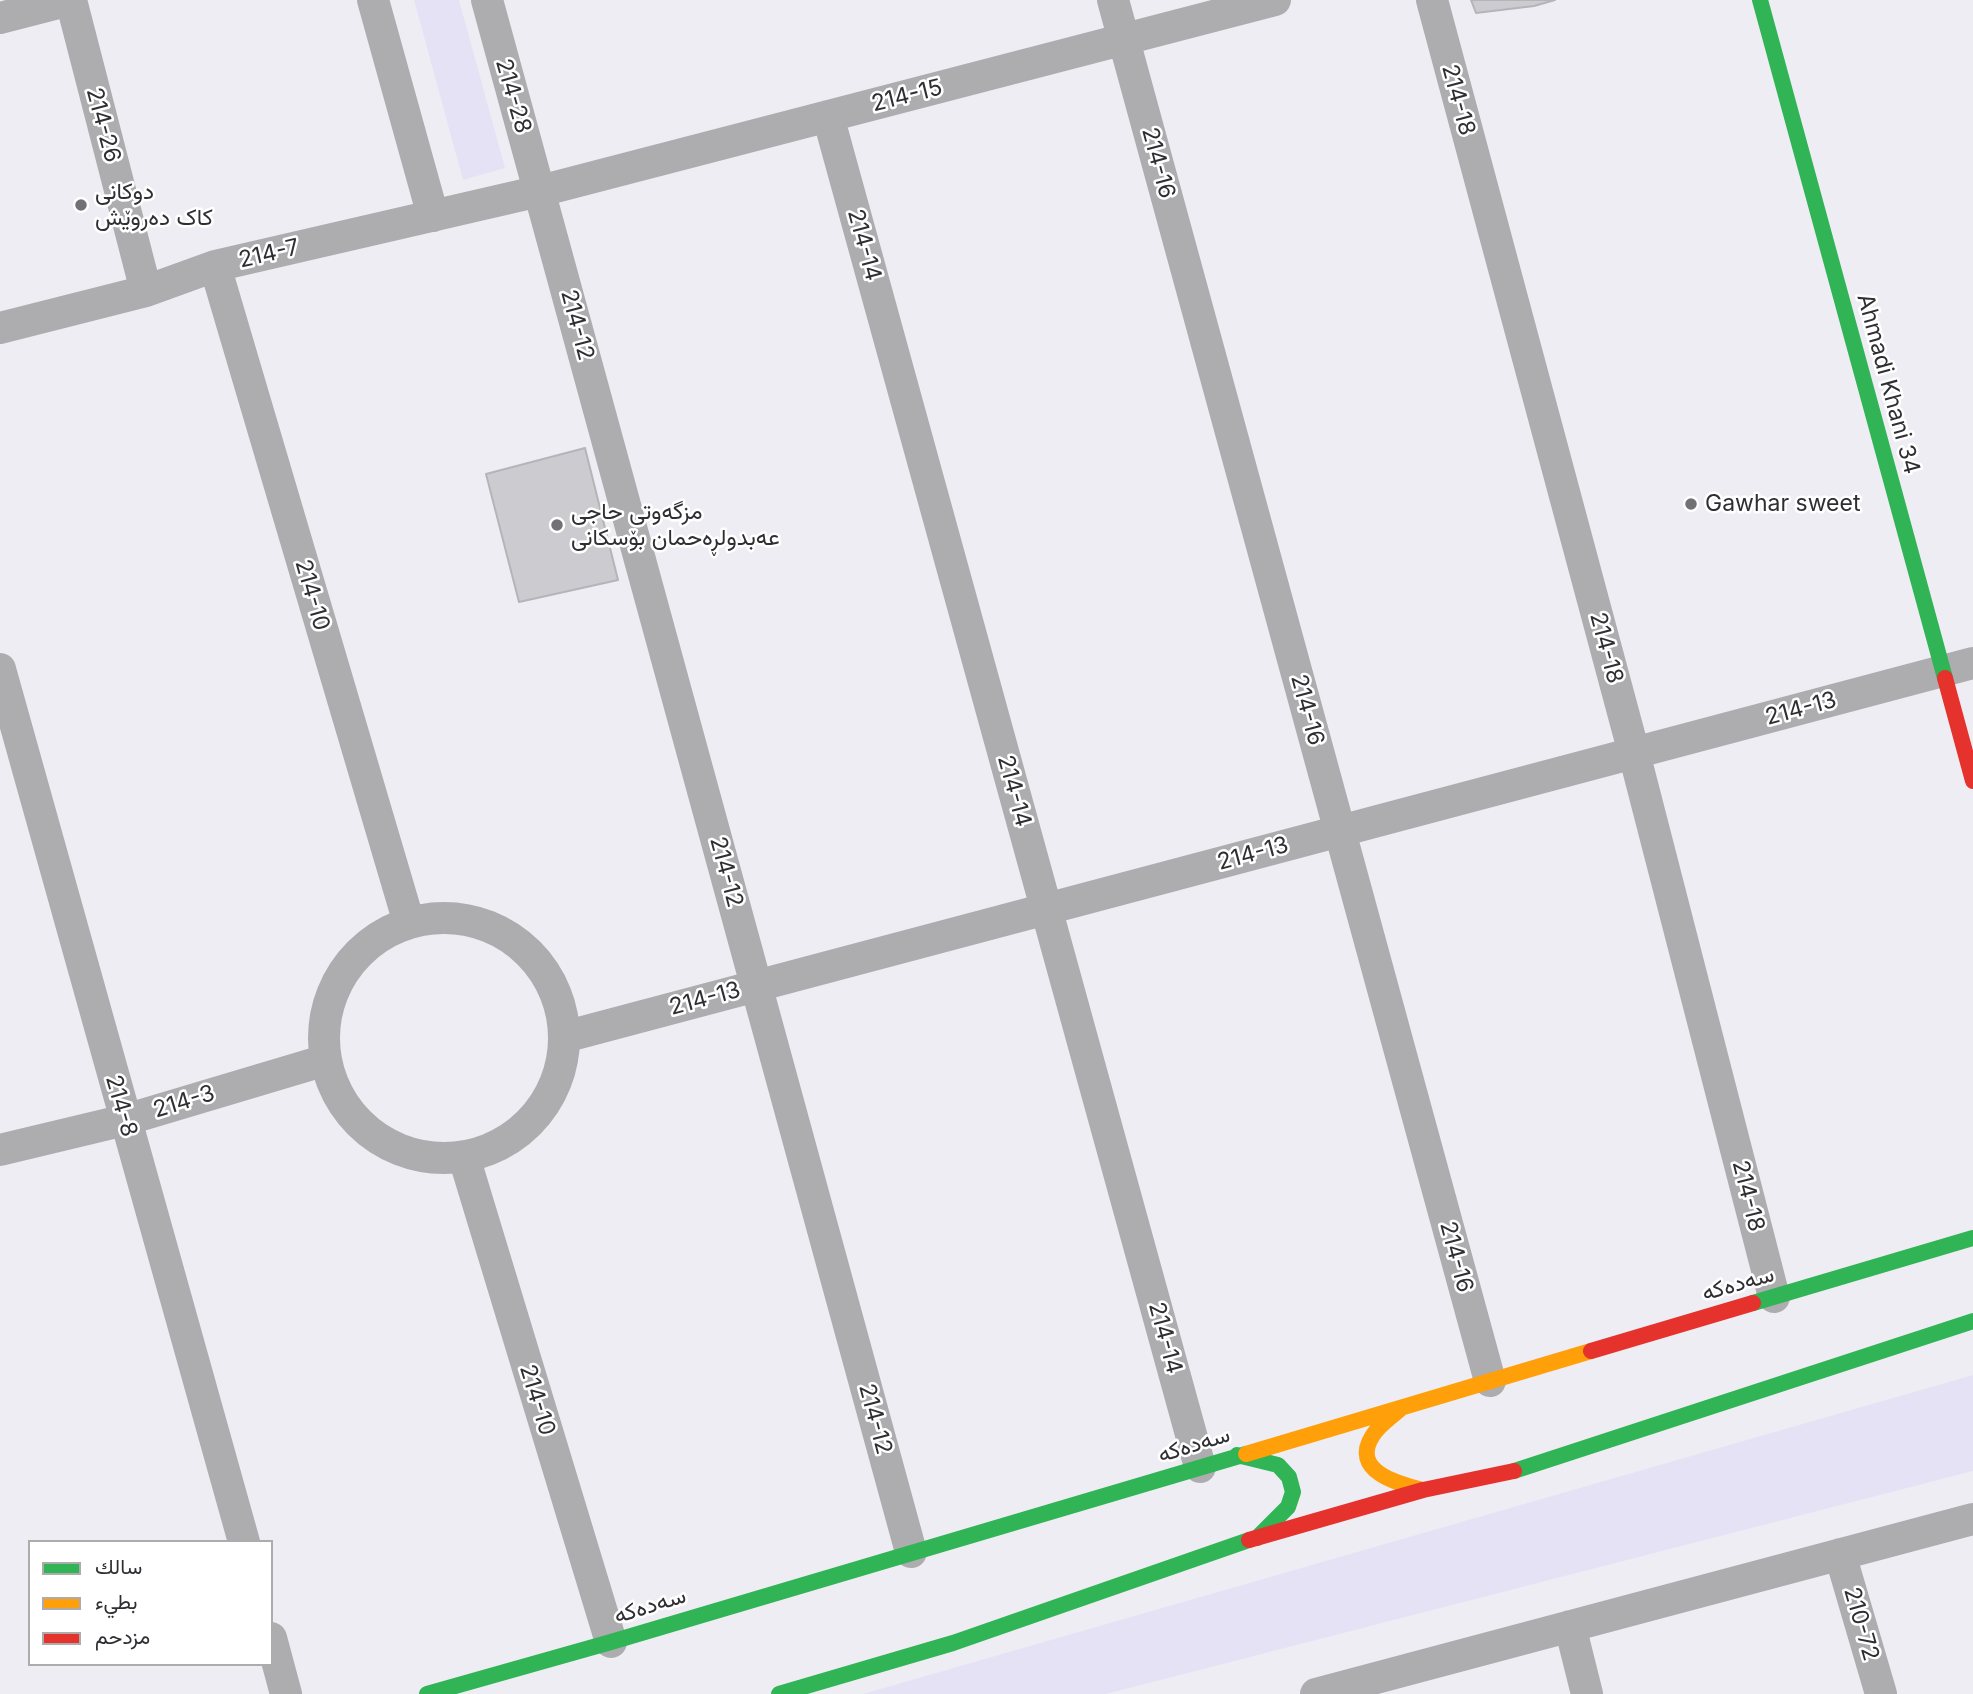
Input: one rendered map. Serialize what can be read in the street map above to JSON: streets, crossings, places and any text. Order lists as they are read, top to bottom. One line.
{"streets":{"main road":["Ahmadi Khani 34","سەدەکە"],"street":["214-28","214-15","214-18","214-26","214-16","214-14","214-7","214-12","214-10","214-13","214-3","214-8","210-72"]},"crossings":[["214-28","214-15"],["214-28","214-7"],["214-28","214-12"],["214-15","214-16"],["214-15","214-14"],["214-15","214-7"],["214-15","214-12"],["214-18","214-13"],["214-18","سەدەکە"],["214-26","214-7"],["214-16","214-13"],["214-16","سەدەکە"],["214-14","214-13"],["214-14","سەدەکە"],["214-7","214-12"],["214-7","214-10"],["214-12","214-13"],["214-12","سەدەکە"],["Ahmadi Khani 34","214-13"],["214-10","214-13"],["214-10","214-3"],["214-10","سەدەکە"],["214-13","214-3"],["214-3","214-8"]],"places":["دوکانی کاک دەروێش","Gawhar sweet","مزگەوتی حاجی عەبدولڕەحمان بۆسکانی"],"legend":["سالك","بطيء","مزدحم"]}
